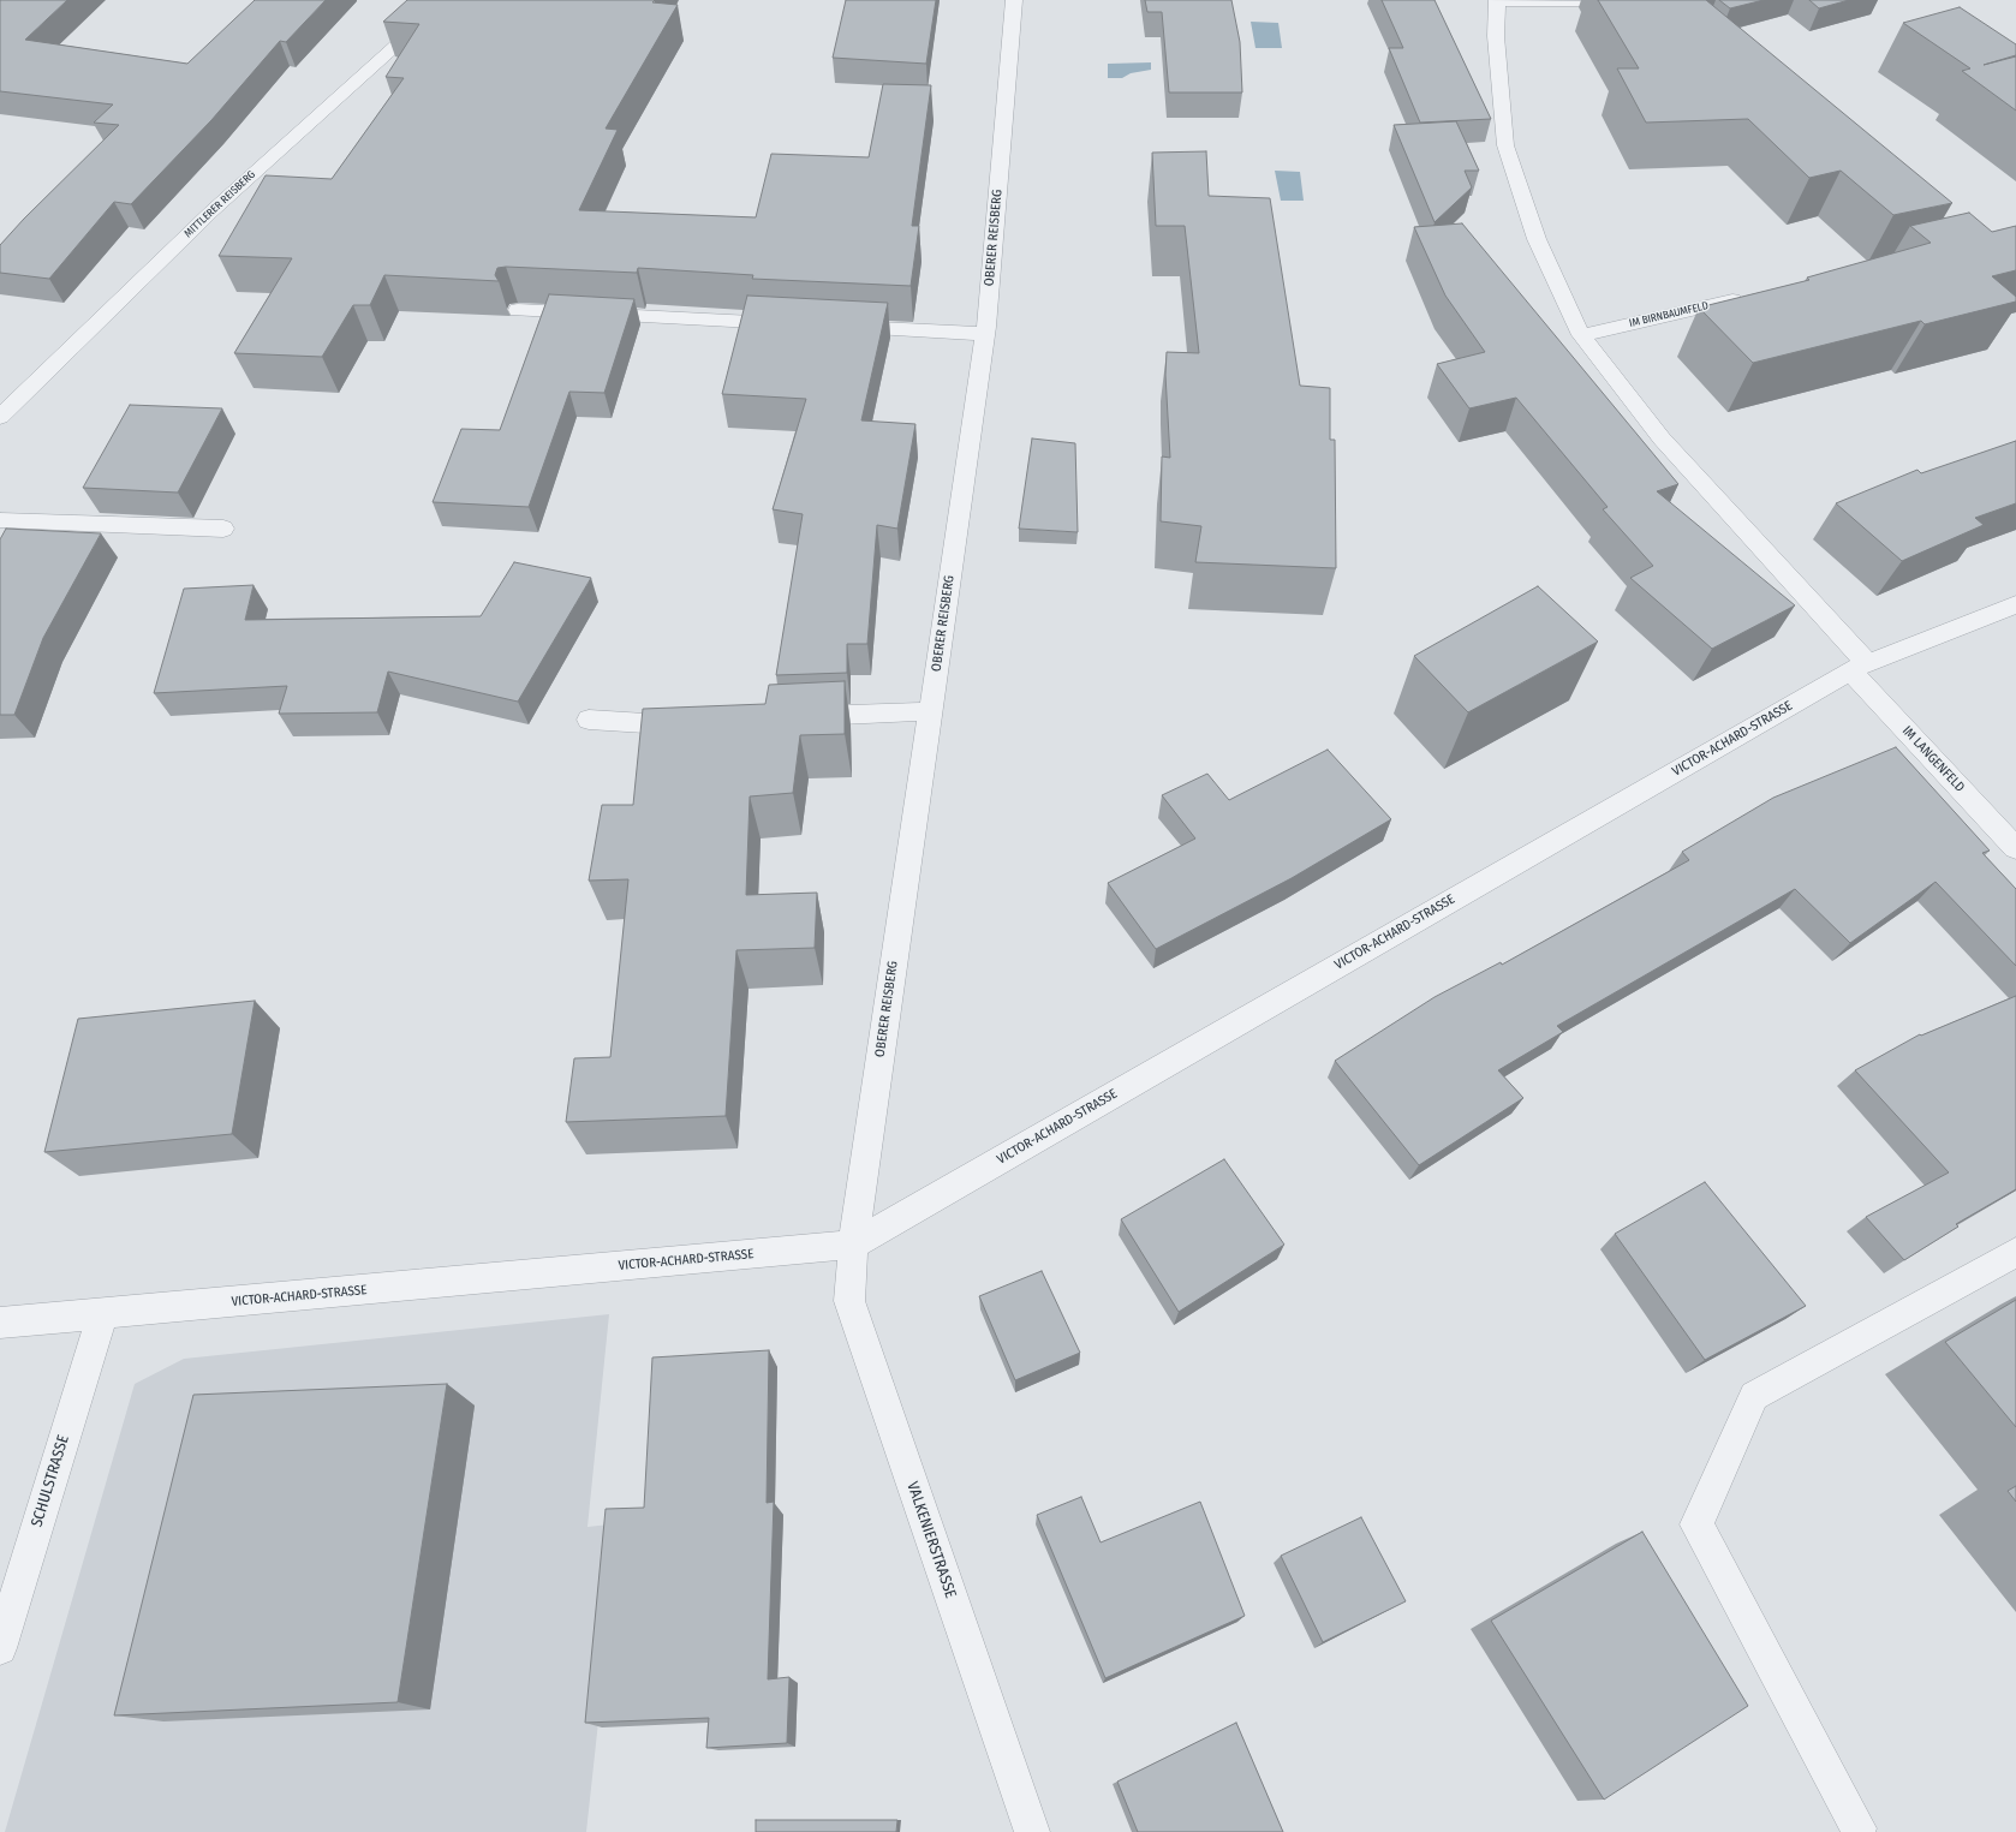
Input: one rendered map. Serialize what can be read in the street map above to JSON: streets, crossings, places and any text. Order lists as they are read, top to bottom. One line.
{"streets":{"street":["MITTLERER REISBERG","OBERER REISBERG","IM BIRNBAUMFELD","VICTOR-ACHARD-STRASSE","IM LANGENFELD","SCHULSTRASSE","VALKENIERSTRASSE"]},"crossings":[["OBERER REISBERG","VICTOR-ACHARD-STRASSE"],["OBERER REISBERG","VALKENIERSTRASSE"],["VICTOR-ACHARD-STRASSE","IM LANGENFELD"],["VICTOR-ACHARD-STRASSE","SCHULSTRASSE"],["VICTOR-ACHARD-STRASSE","VALKENIERSTRASSE"]]}
